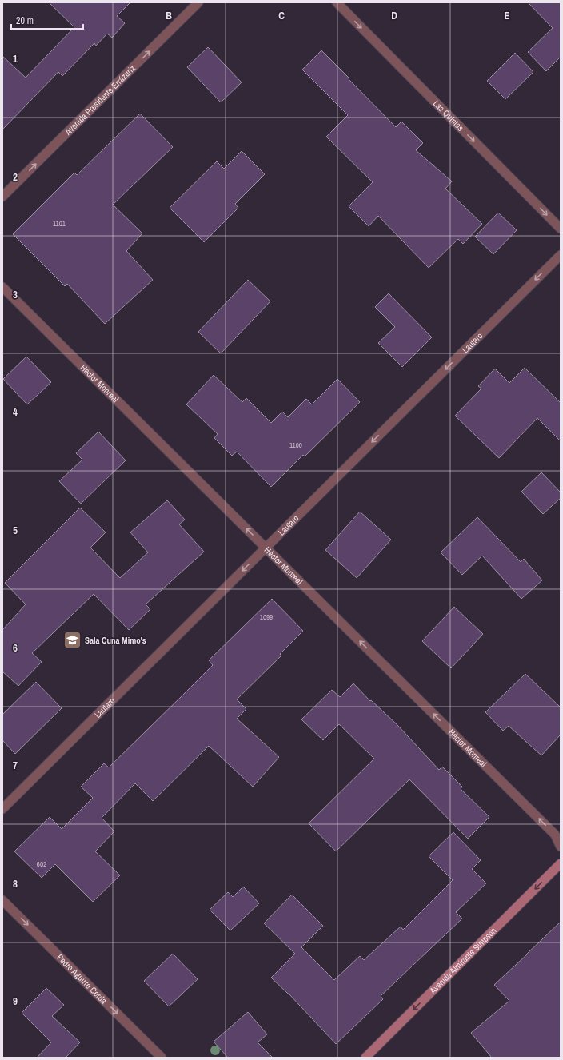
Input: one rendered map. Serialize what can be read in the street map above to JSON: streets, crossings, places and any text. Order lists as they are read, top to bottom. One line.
{"streets":{"main road":["Avenida Almirante Simpson"],"street":["Avenida Presidente Errázuriz","Las Quintas","Lautaro","Héctor Monreal","Pedro Aguirre Cerda"]},"crossings":[["Lautaro","Héctor Monreal"]],"one_way":["Avenida Presidente Errázuriz","Las Quintas","Lautaro","Héctor Monreal","Avenida Almirante Simpson","Pedro Aguirre Cerda"],"places":{"school or university":["Sala Cuna Mimo's"]},"house_numbers":["1101","1100","1099","602"],"scale_bar":"20 m","grid":{"columns":["B","C","D","E"],"rows":["1","2","3","4","5","6","7","8","9"]}}
